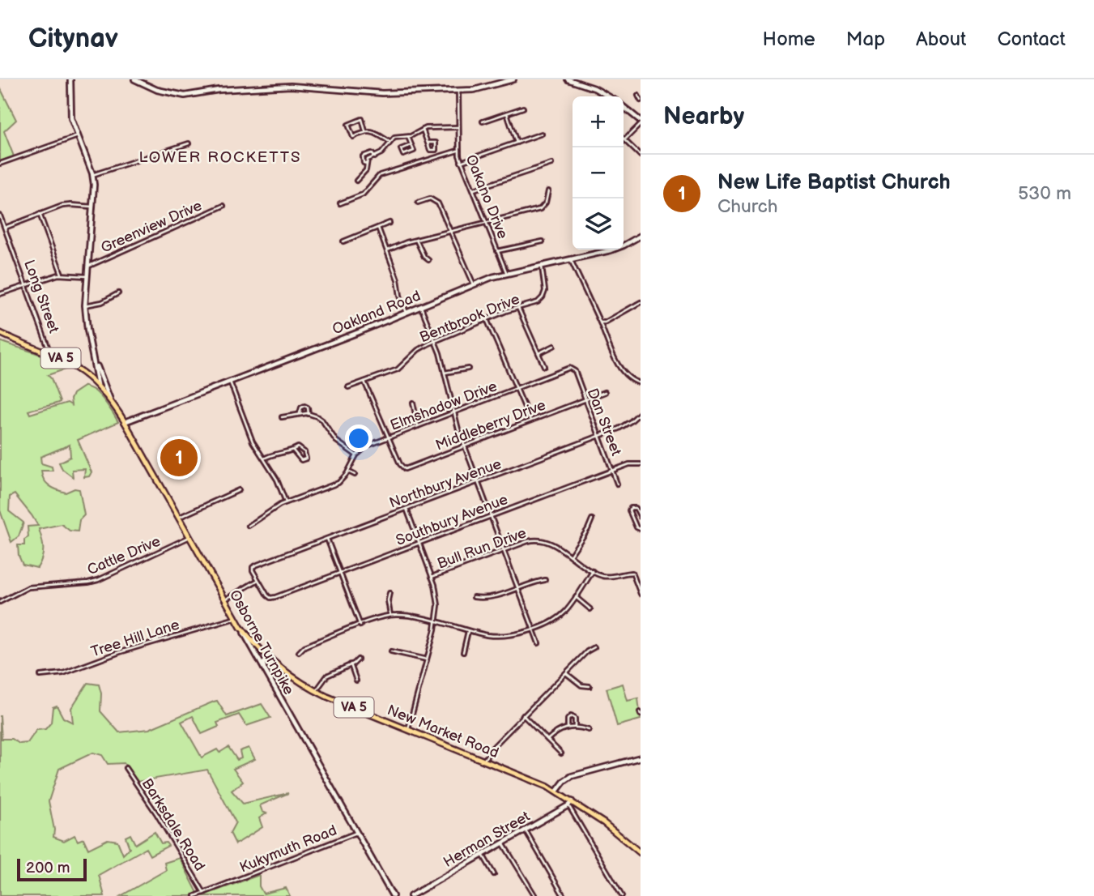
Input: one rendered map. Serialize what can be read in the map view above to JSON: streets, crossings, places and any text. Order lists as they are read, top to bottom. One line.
{"streets":{"main road":["VA 5","Osborne Turnpike","New Market Road"],"street":["Oakano Drive","Greenview Drive","Long Street","Oakland Road","Bentbrook Drive","Elmshadow Drive","Dan Street","Middleberry Drive","Northbury Avenue","Southbury Avenue","Bull Run Drive","Cattle Drive","Tree Hill Lane","Barksdale Road","Herman Street","Kukymuth Road"]},"crossings":[["Oakano Drive","Oakland Road"],["Long Street","VA 5"],["Oakland Road","Bentbrook Drive"],["Oakland Road","Osborne Turnpike"],["VA 5","Osborne Turnpike"],["Elmshadow Drive","Dan Street"],["Elmshadow Drive","Middleberry Drive"],["Dan Street","Middleberry Drive"],["Dan Street","Northbury Avenue"],["Dan Street","Southbury Avenue"],["Northbury Avenue","Southbury Avenue"],["Cattle Drive","Osborne Turnpike"],["Tree Hill Lane","Osborne Turnpike"],["Osborne Turnpike","New Market Road"],["Osborne Turnpike","Kukymuth Road"],["New Market Road","Herman Street"],["Barksdale Road","Kukymuth Road"]],"districts":["LOWER ROCKETTS"],"scale_bar":"200 m","page":{"header":"Citynav","nav":["Home","Map","About","Contact"],"heading":"Nearby","map_buttons":["+","−"],"list":[{"mark":"1","name":"New Life Baptist Church","note":"Church","value":"530 m"}],"pins":"1","scale":"200 m"}}
